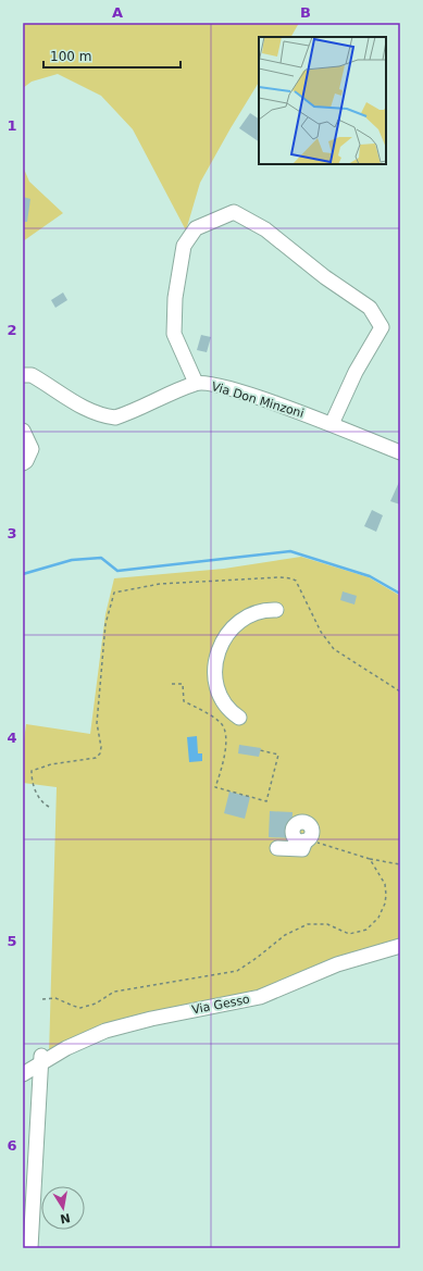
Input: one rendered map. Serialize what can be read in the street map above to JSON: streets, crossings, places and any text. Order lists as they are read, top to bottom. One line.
{"streets":{"street":["Via Don Minzoni","Via Gesso"]},"scale_bar":"100 m","north":"bottom","grid":{"columns":["A","B"],"rows":["1","2","3","4","5","6"]}}
